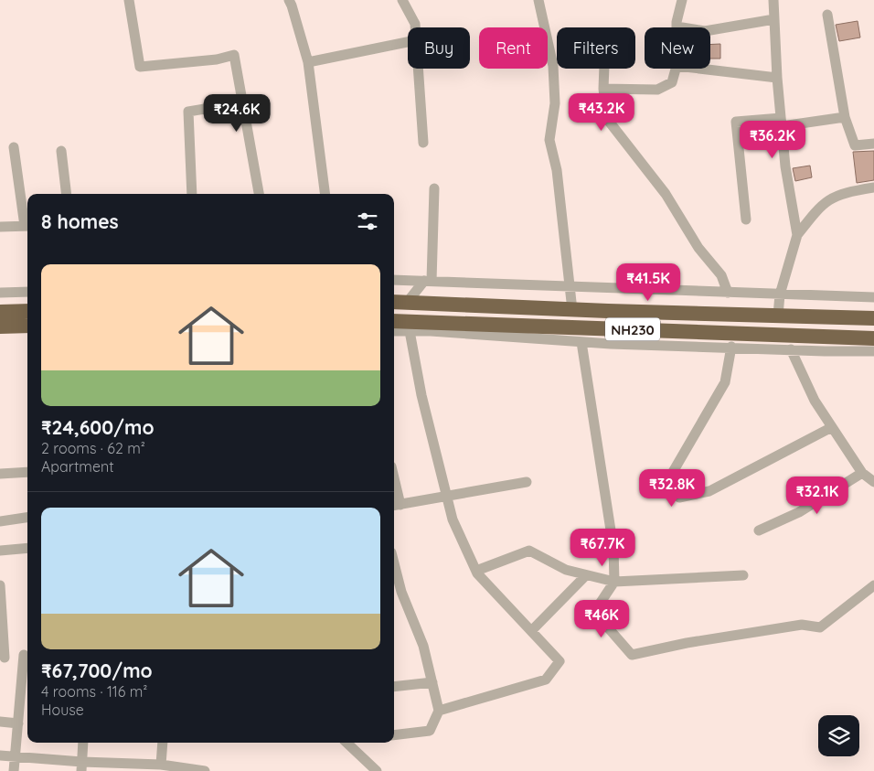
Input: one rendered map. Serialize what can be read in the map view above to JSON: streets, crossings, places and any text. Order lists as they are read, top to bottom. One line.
{"streets":{"highway":["NH230"]},"page":{"chip":["Buy","Rent","Filters","New"],"price":["₹43.2K","₹24.6K","₹36.2K","₹41.5K","₹32.8K","₹32.1K","₹67.7K","₹46K"],"heading":"8 homes","list":[{"name":"₹24,600/mo","note":"2 rooms · 62 m² · Apartment"},{"name":"₹67,700/mo","note":"4 rooms · 116 m² · House"}]}}
